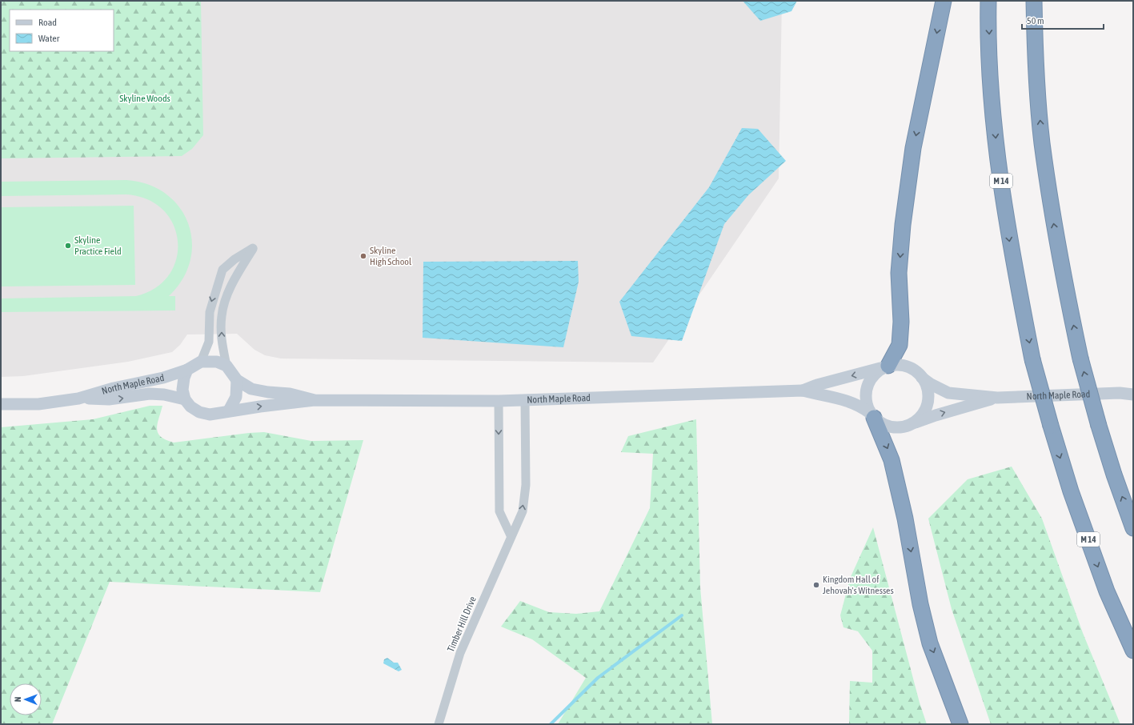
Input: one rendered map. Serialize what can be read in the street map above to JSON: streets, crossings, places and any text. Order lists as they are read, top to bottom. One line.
{"streets":{"highway":["M 14"],"street":["North Maple Road","Timber Hill Drive"]},"crossings":[["North Maple Road","Timber Hill Drive"]],"parks":["Skyline Woods"],"places":["Skyline Practice Field","Skyline High School","Kingdom Hall of Jehovah's Witnesses"],"legend":["Road","Water"],"scale_bar":"50 m","north":"left"}
